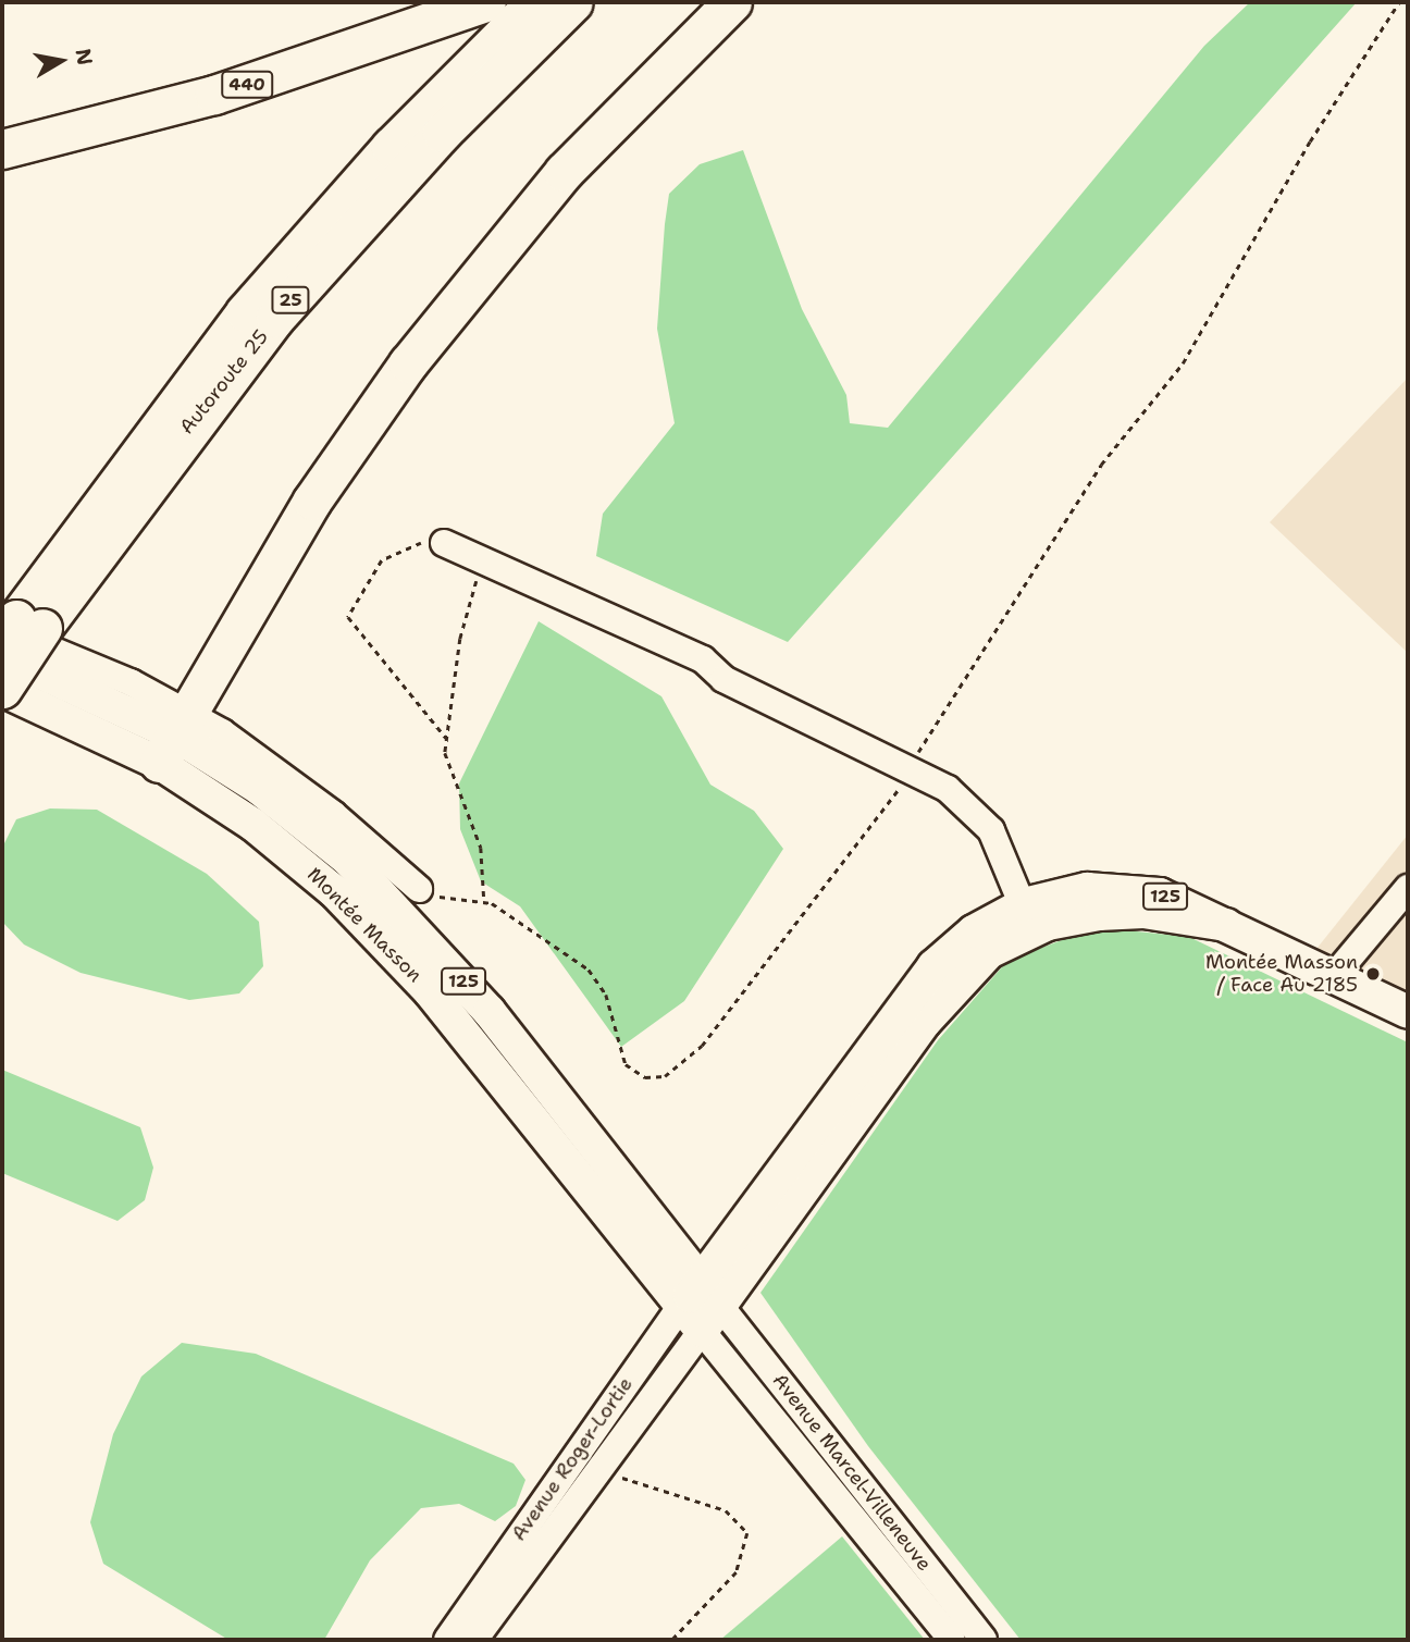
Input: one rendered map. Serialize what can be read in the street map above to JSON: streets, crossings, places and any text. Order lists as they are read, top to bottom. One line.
{"streets":{"highway":["440","25","Autoroute 25"],"main road":["125","Montée Masson"],"street":["Avenue Roger-Lortie","Avenue Marcel-Villeneuve"]},"crossings":[["Autoroute 25","Montée Masson"],["125","Montée Masson"],["125","Avenue Roger-Lortie"],["125","Avenue Marcel-Villeneuve"],["Montée Masson","Avenue Roger-Lortie"],["Montée Masson","Avenue Marcel-Villeneuve"],["Avenue Roger-Lortie","Avenue Marcel-Villeneuve"]],"places":["Montée Masson / Face Au 2185"],"north":"right"}
